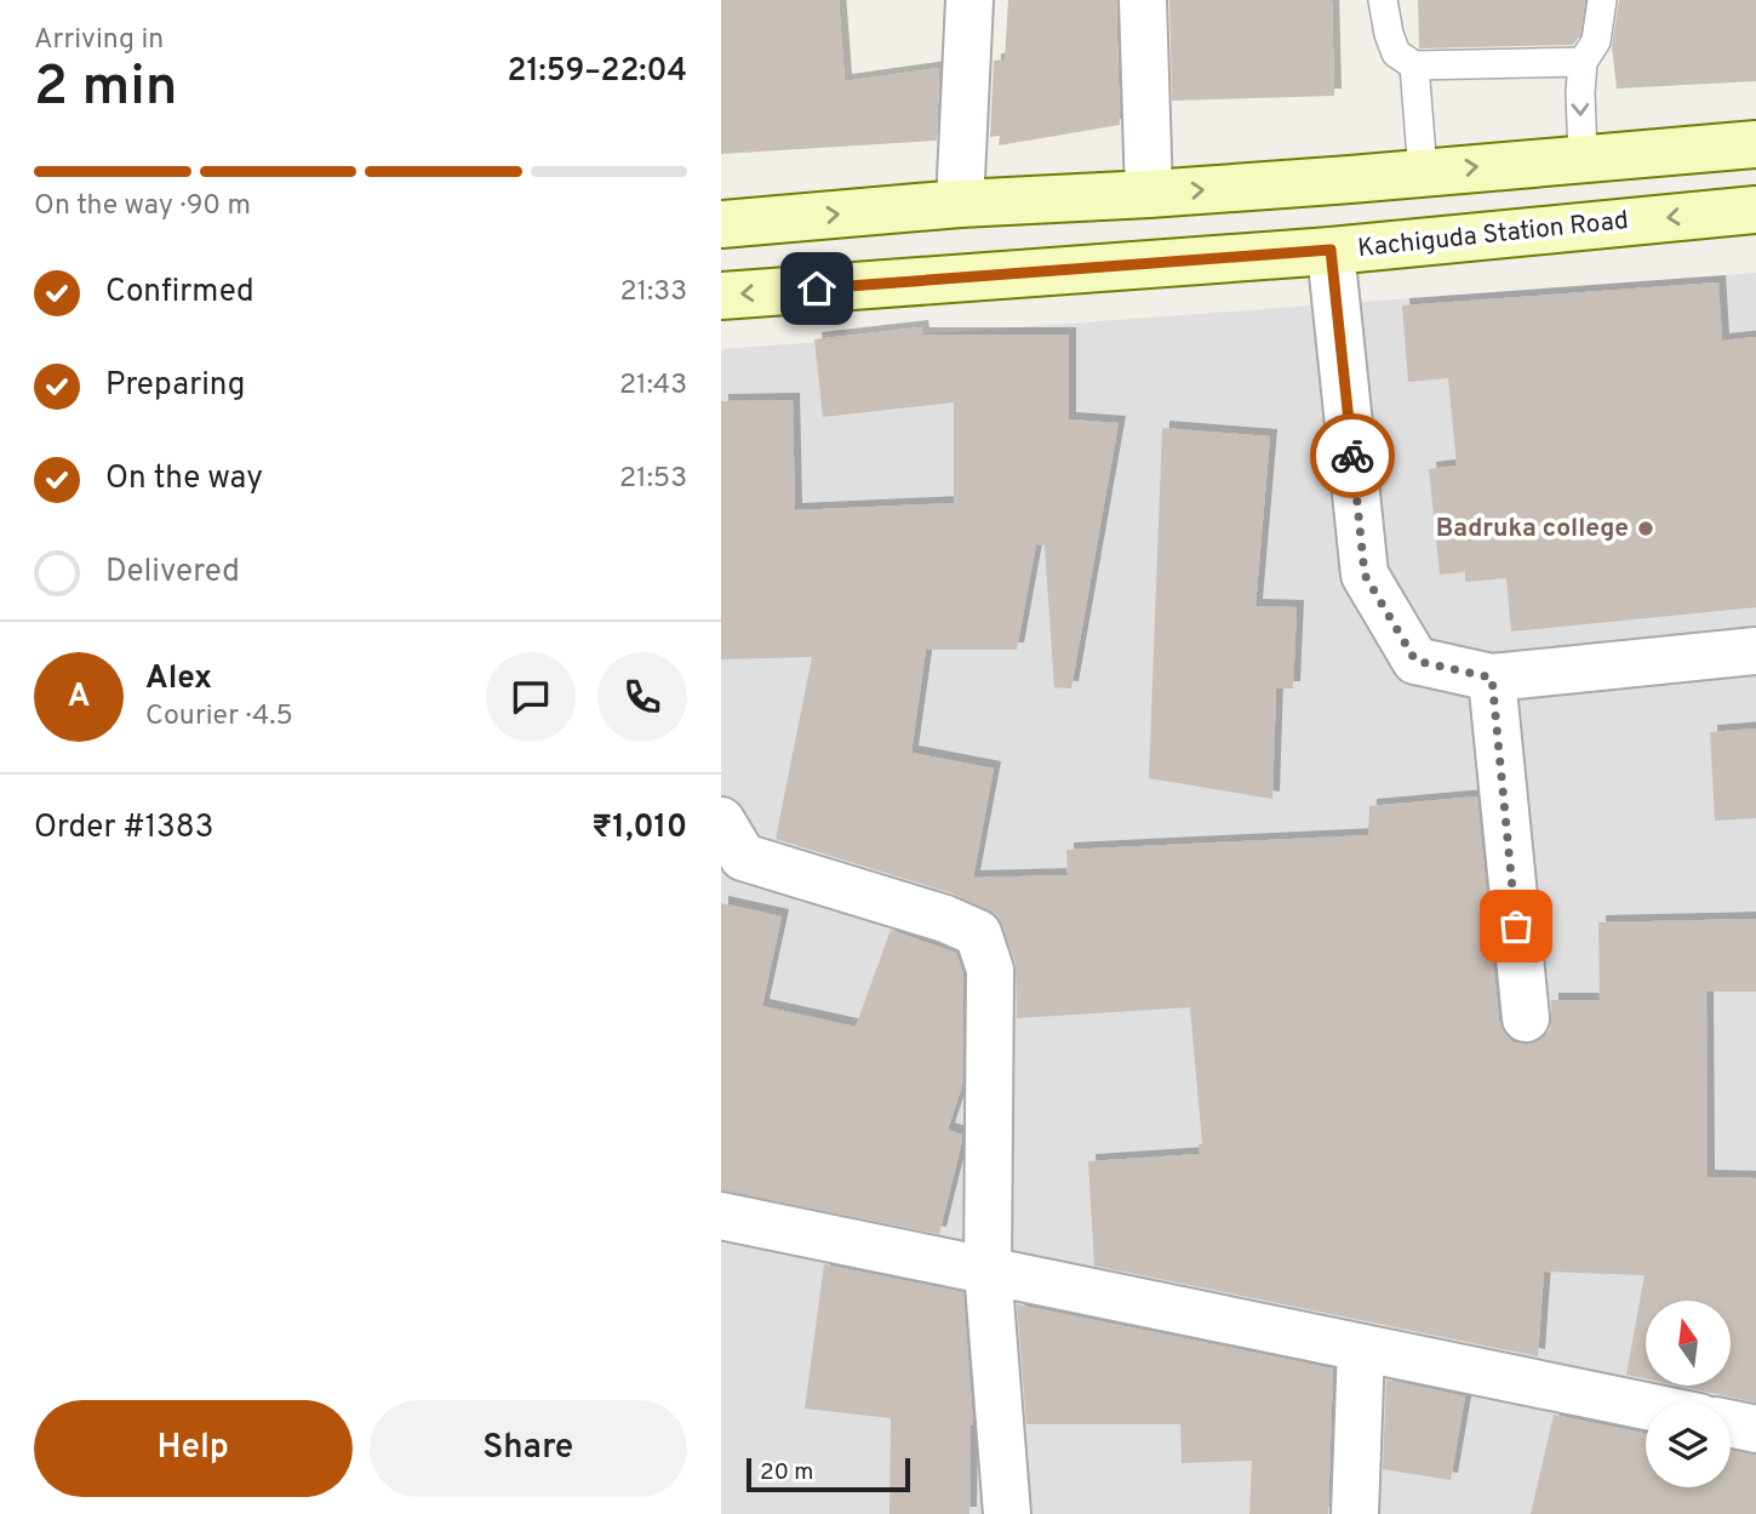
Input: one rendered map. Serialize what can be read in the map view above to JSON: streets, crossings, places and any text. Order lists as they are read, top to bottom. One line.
{"streets":{"main road":["Kachiguda Station Road"]},"places":["Badruka college"],"scale_bar":"20 m","north":"top","page":{"heading":["2 min","Arriving in","21:59–22:04"],"panel":["Alex","Courier · 4.5","Order #1383","₹1,010"],"bar":"On the way · 90 m","list":[["Confirmed","21:33"],["Preparing","21:43"],["On the way","21:53"],"Delivered"],"round":"A","buttons":["Help","Share"],"scale":"20 m"}}
